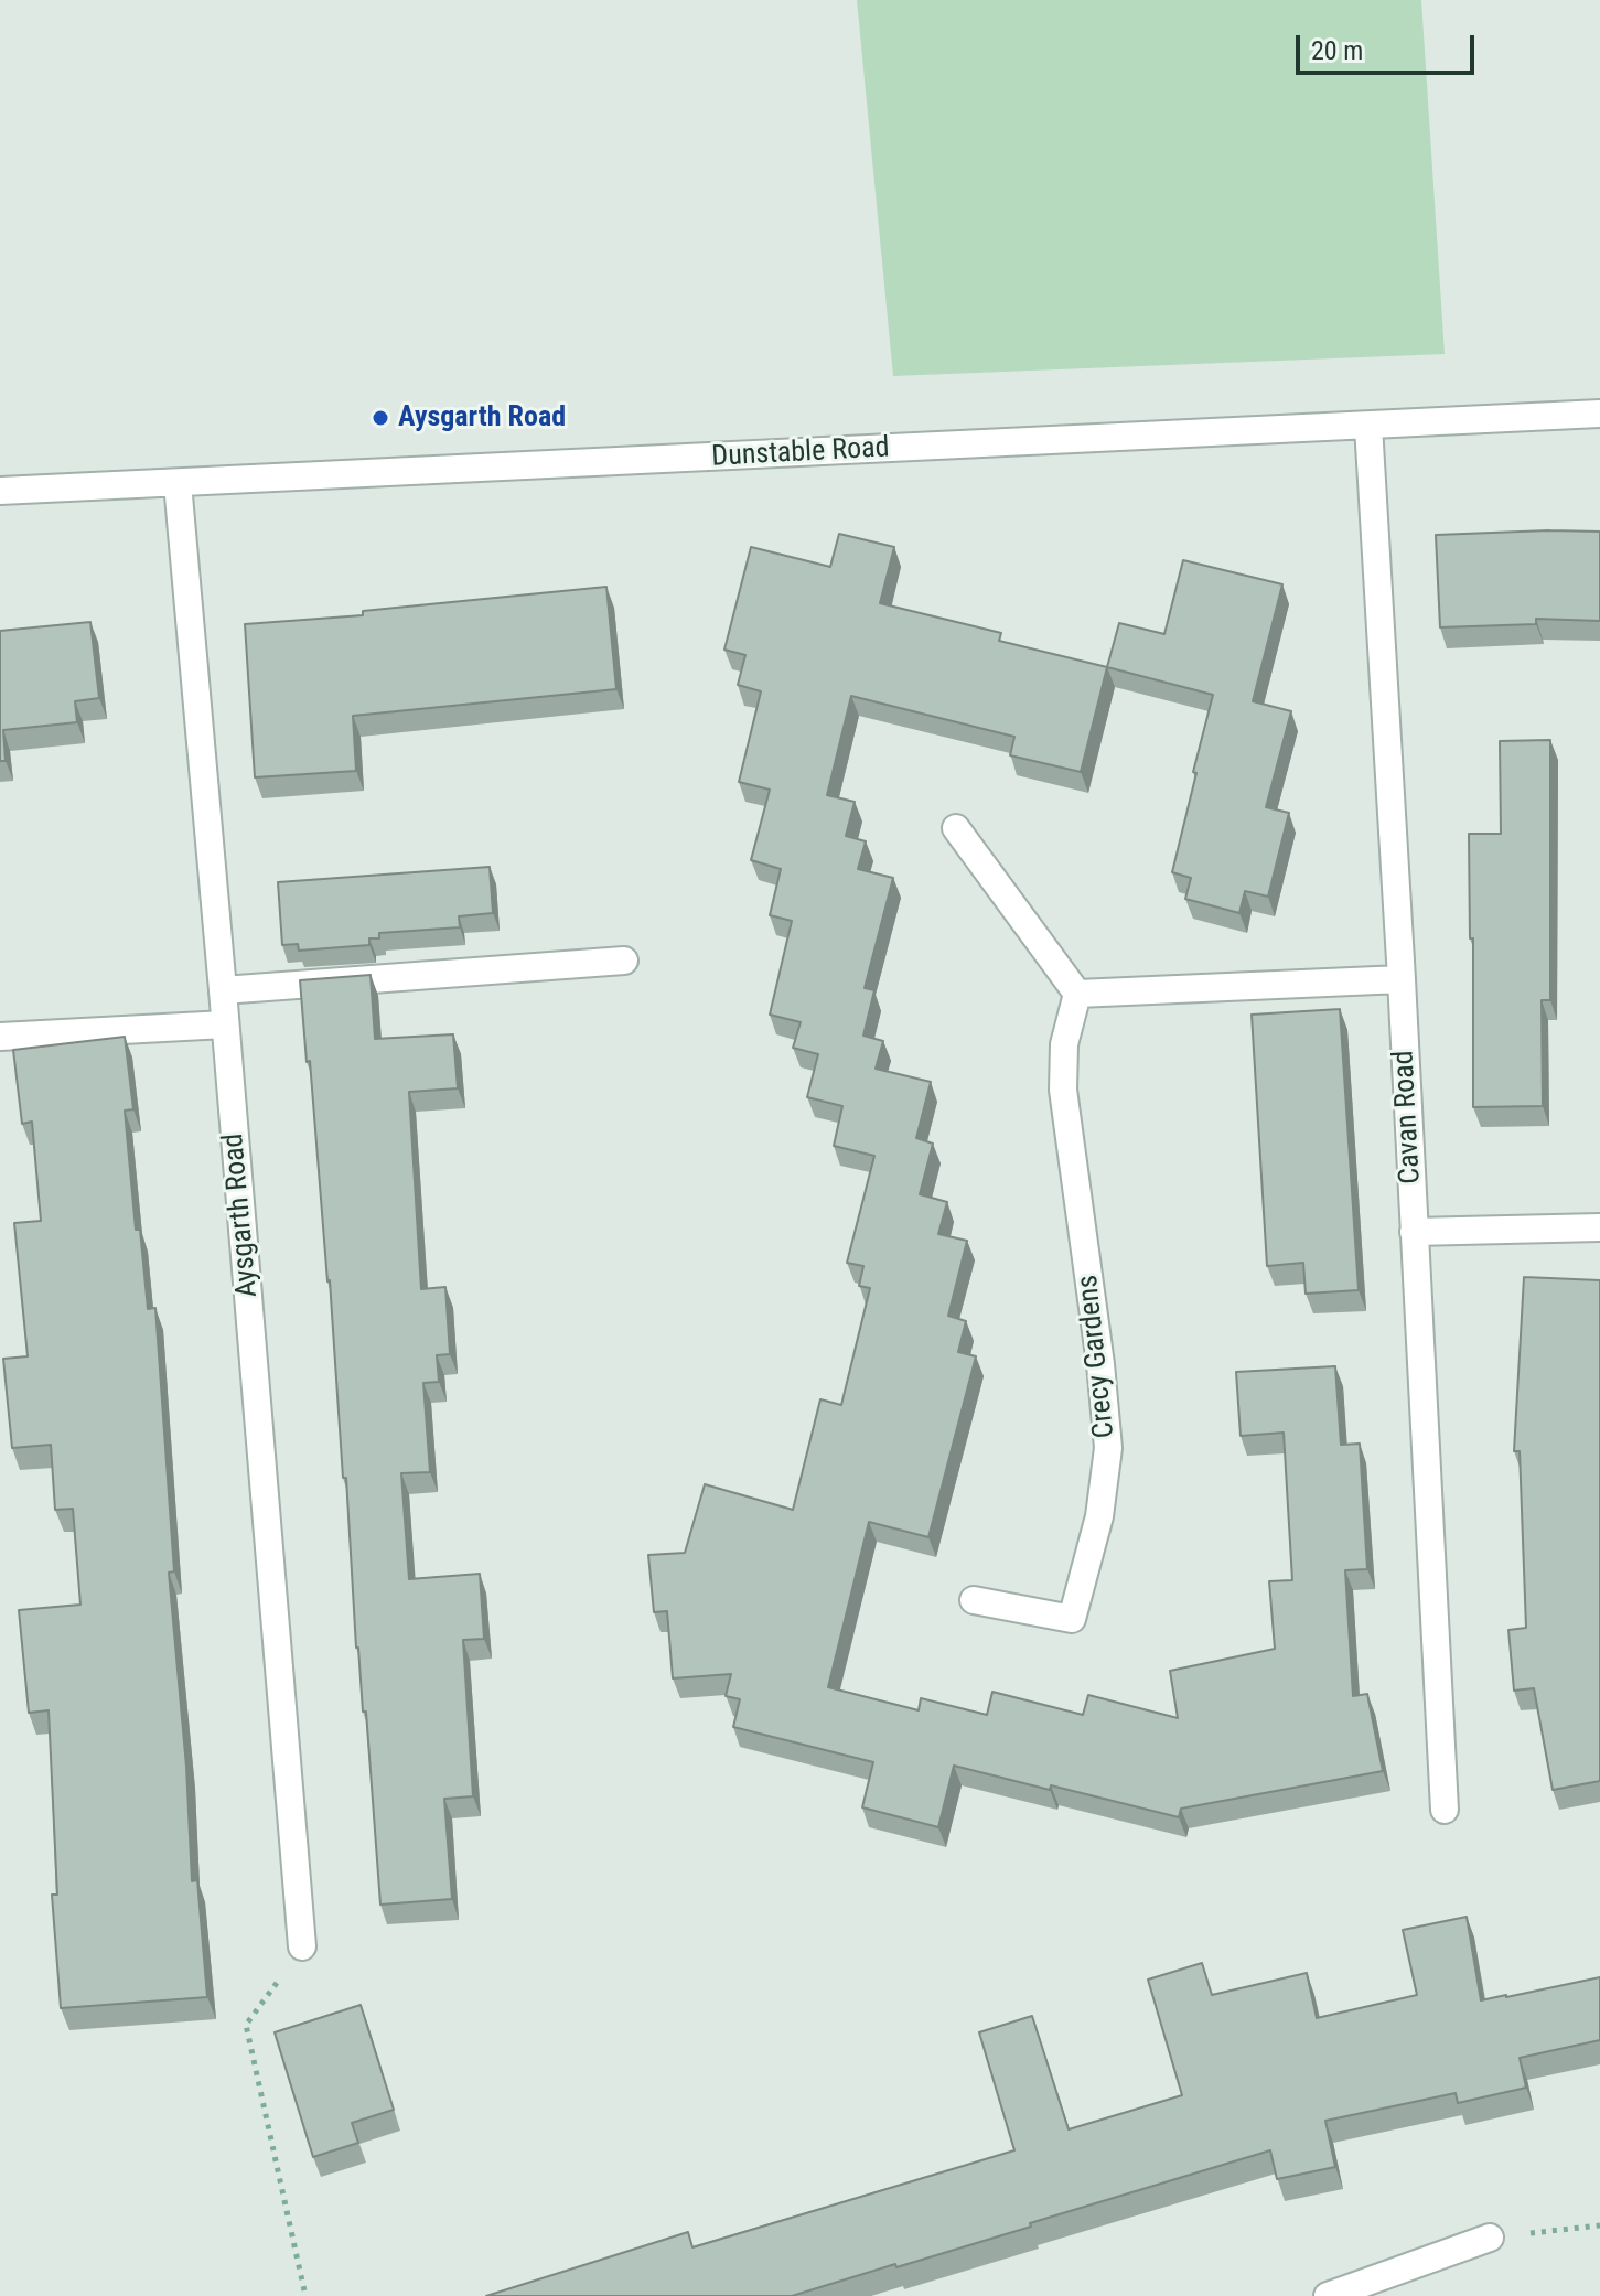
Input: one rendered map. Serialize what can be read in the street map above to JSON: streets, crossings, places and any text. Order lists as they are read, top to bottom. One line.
{"streets":{"street":["Dunstable Road","Cavan Road","Aysgarth Road","Crecy Gardens"]},"crossings":[["Dunstable Road","Cavan Road"],["Dunstable Road","Aysgarth Road"]],"places":["Aysgarth Road"],"scale_bar":"20 m"}
